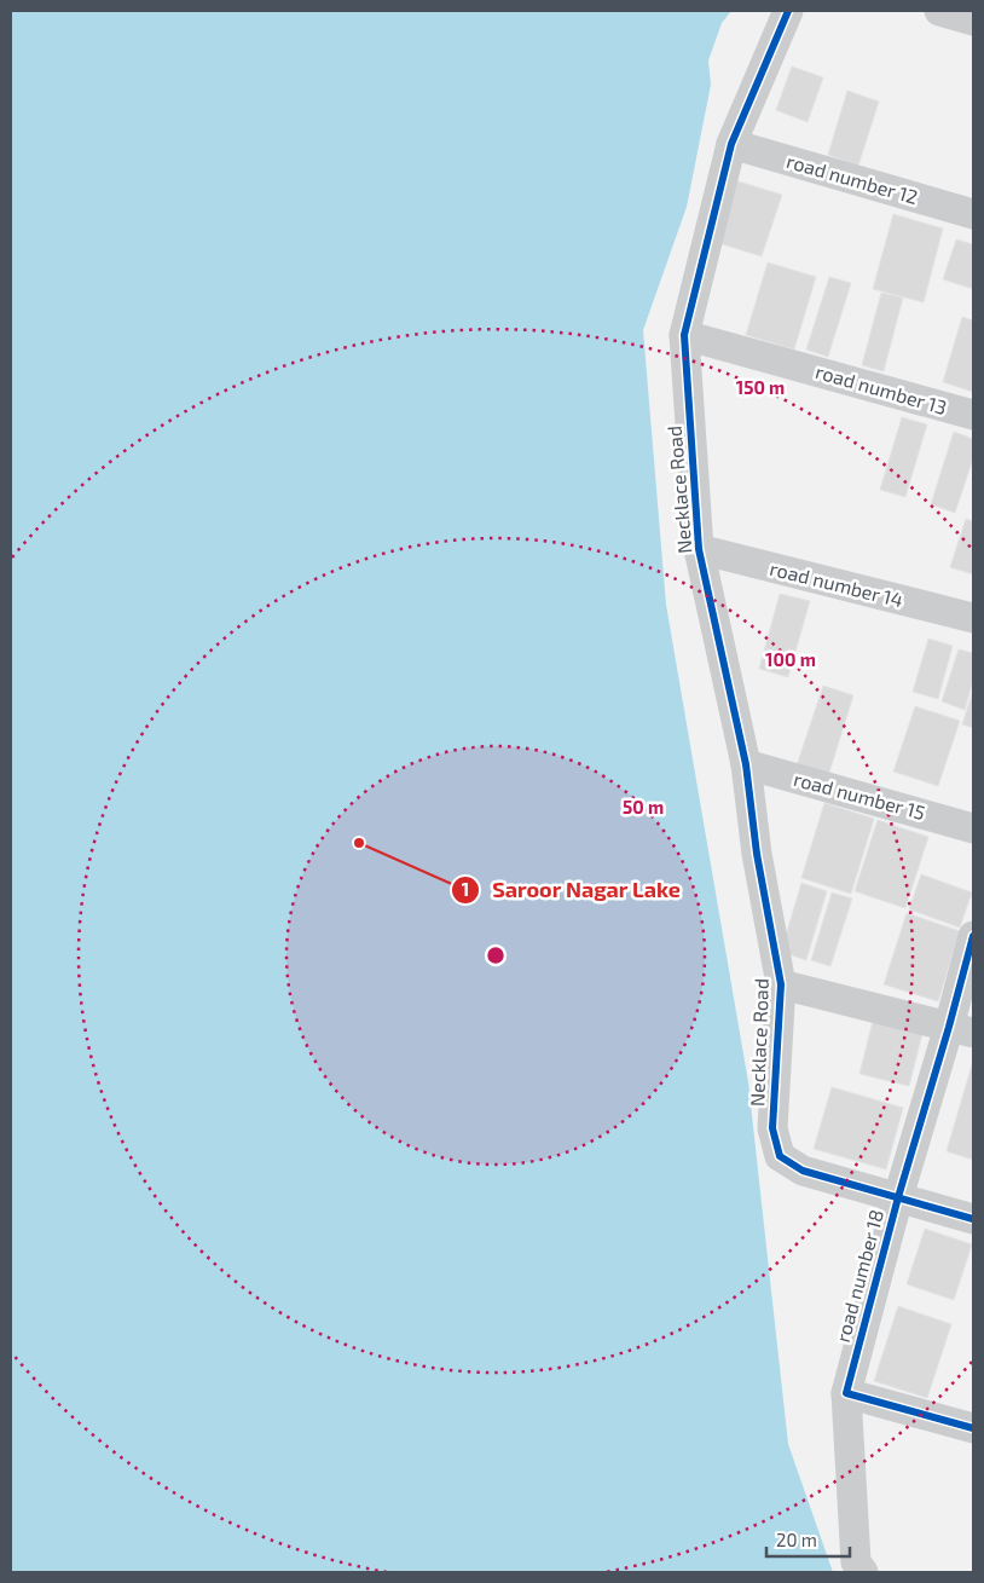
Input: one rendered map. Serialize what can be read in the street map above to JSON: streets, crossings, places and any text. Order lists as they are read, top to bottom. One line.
{"streets":{"street":["road number 12","road number 13","Necklace Road","road number 14","road number 15","road number 18"]},"crossings":[["road number 12","Necklace Road"],["road number 13","Necklace Road"],["Necklace Road","road number 14"],["Necklace Road","road number 15"],["Necklace Road","road number 18"]],"places":["Saroor Nagar Lake"],"scale_bar":"20 m","rings":["150 m","100 m","50 m"]}
